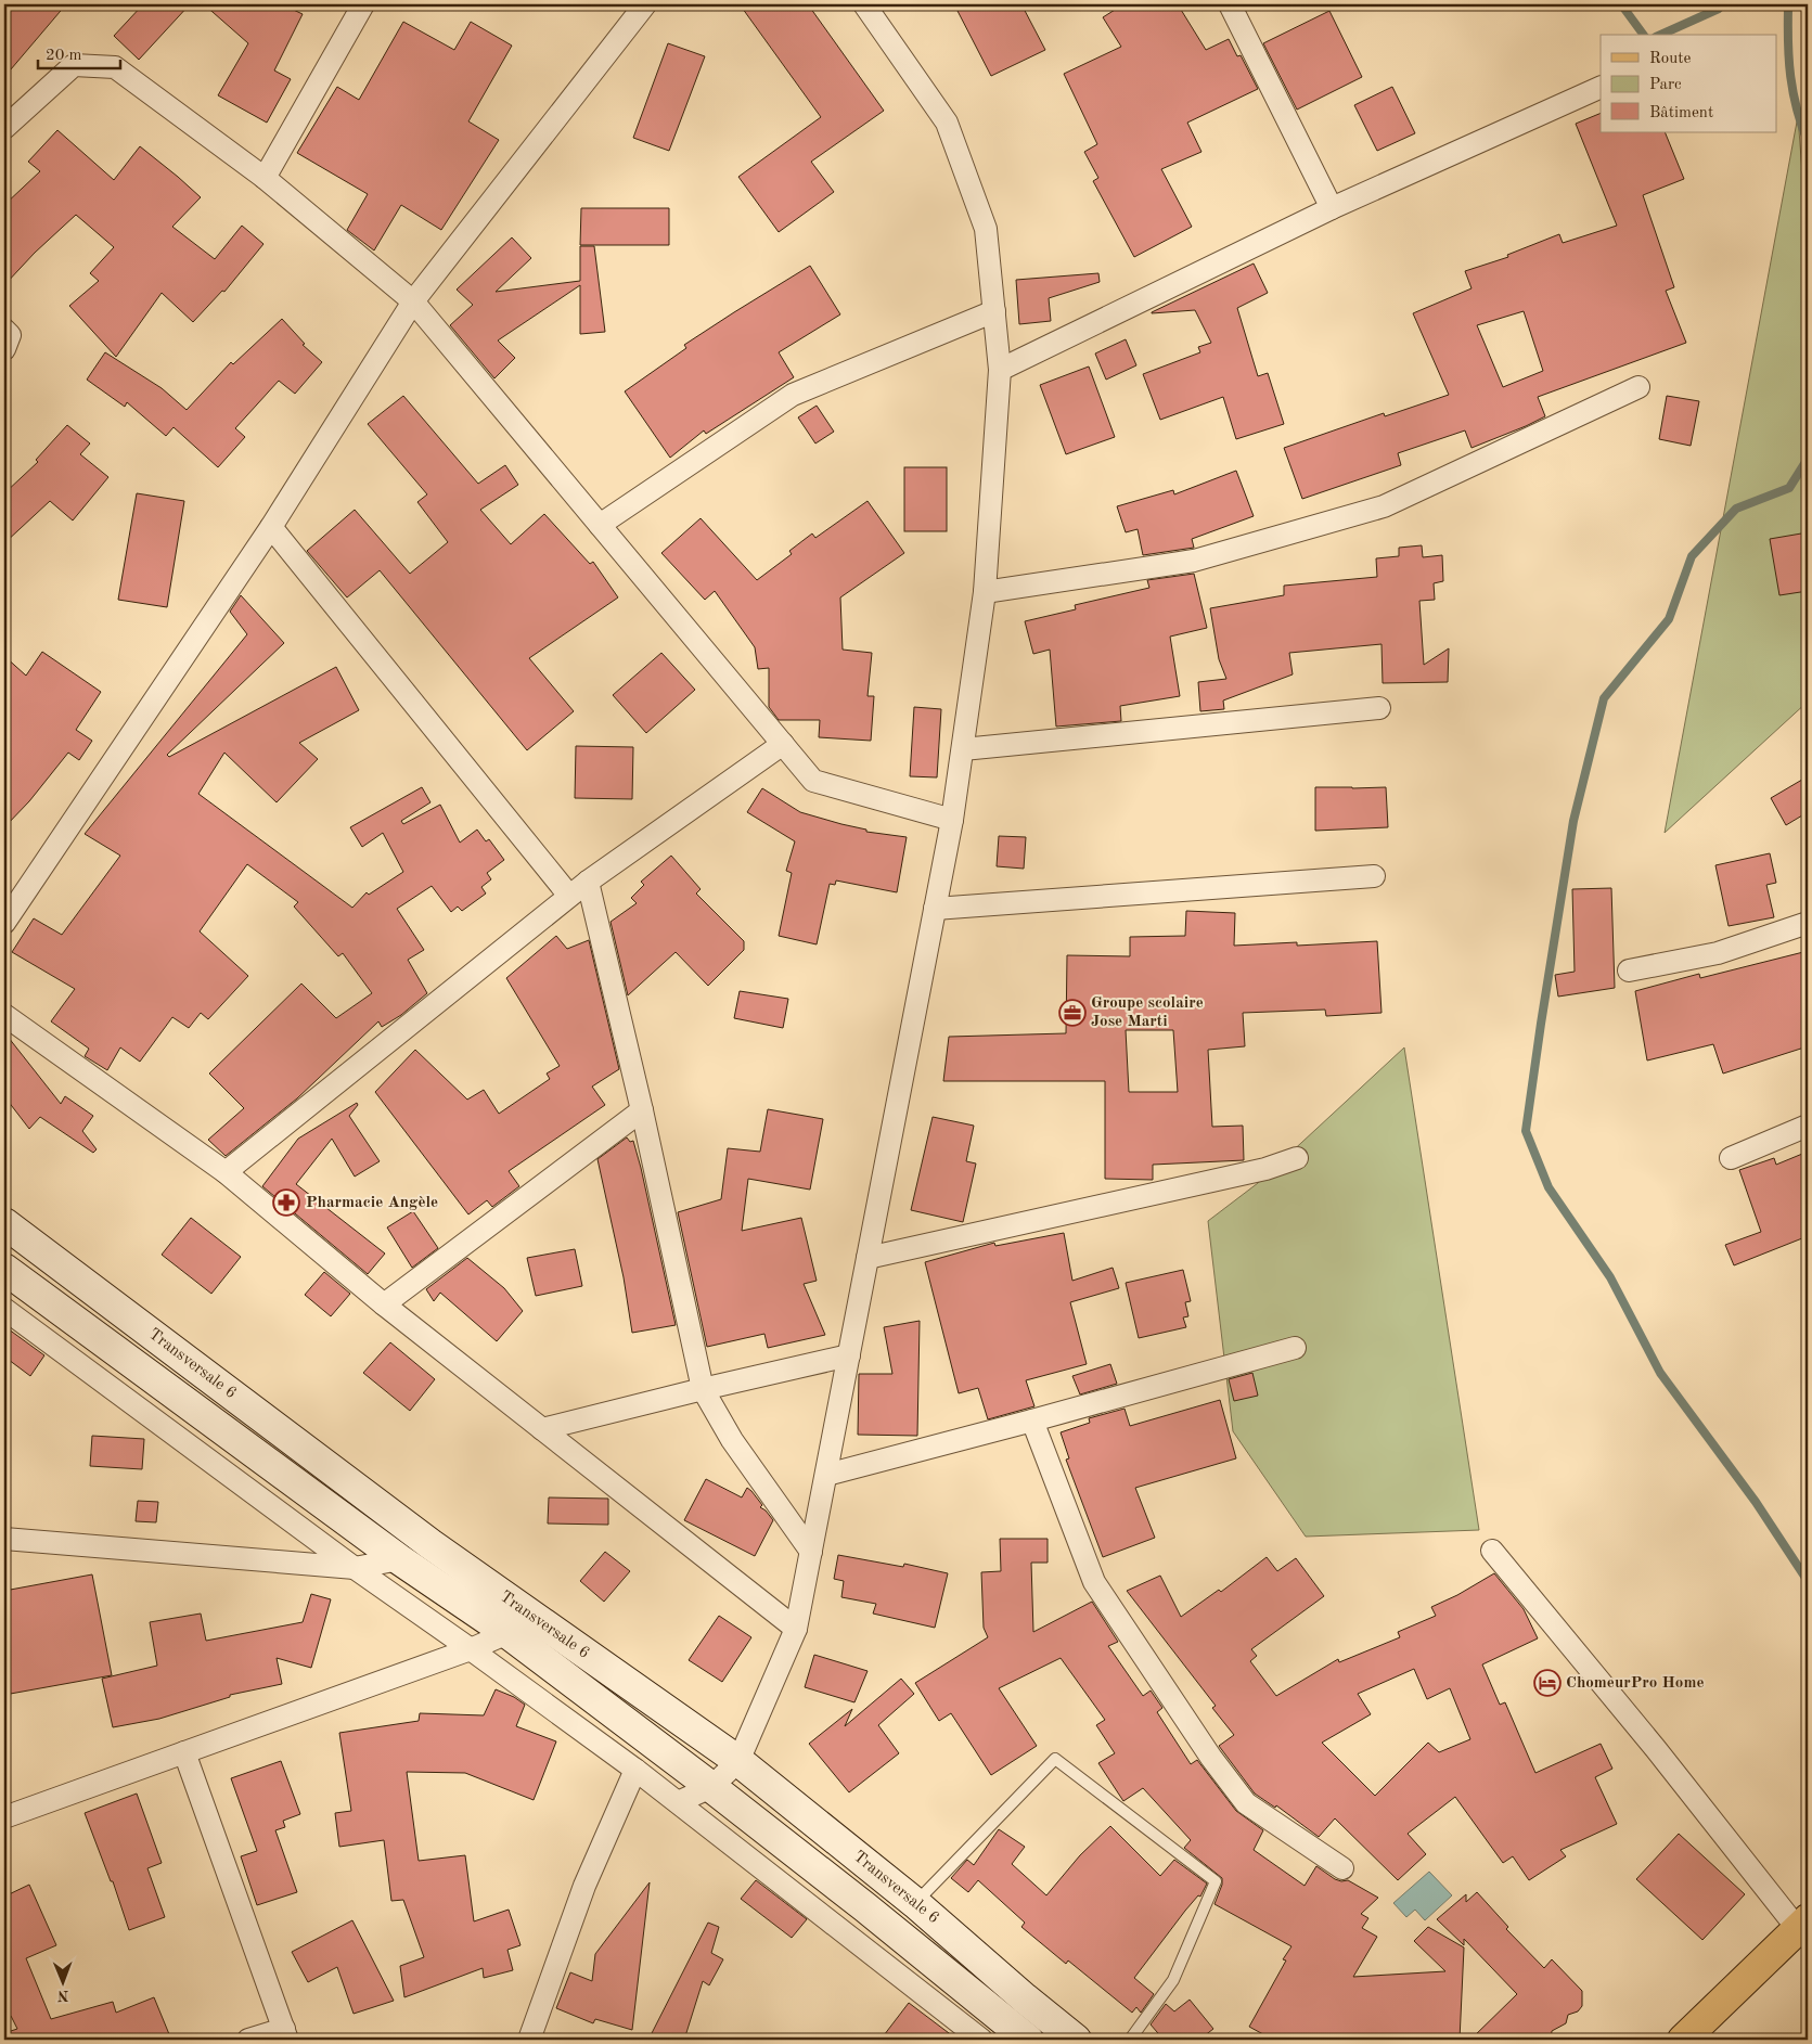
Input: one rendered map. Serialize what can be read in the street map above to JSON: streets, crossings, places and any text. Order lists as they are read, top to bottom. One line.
{"streets":{"main road":["Transversale 6"]},"places":{"office":["Groupe scolaire Jose Marti"],"pharmacy":["Pharmacie Angèle"],"hotel":["ChomeurPro Home"]},"legend":["Route","Parc","Bâtiment"],"scale_bar":"20 m","north":"bottom"}
